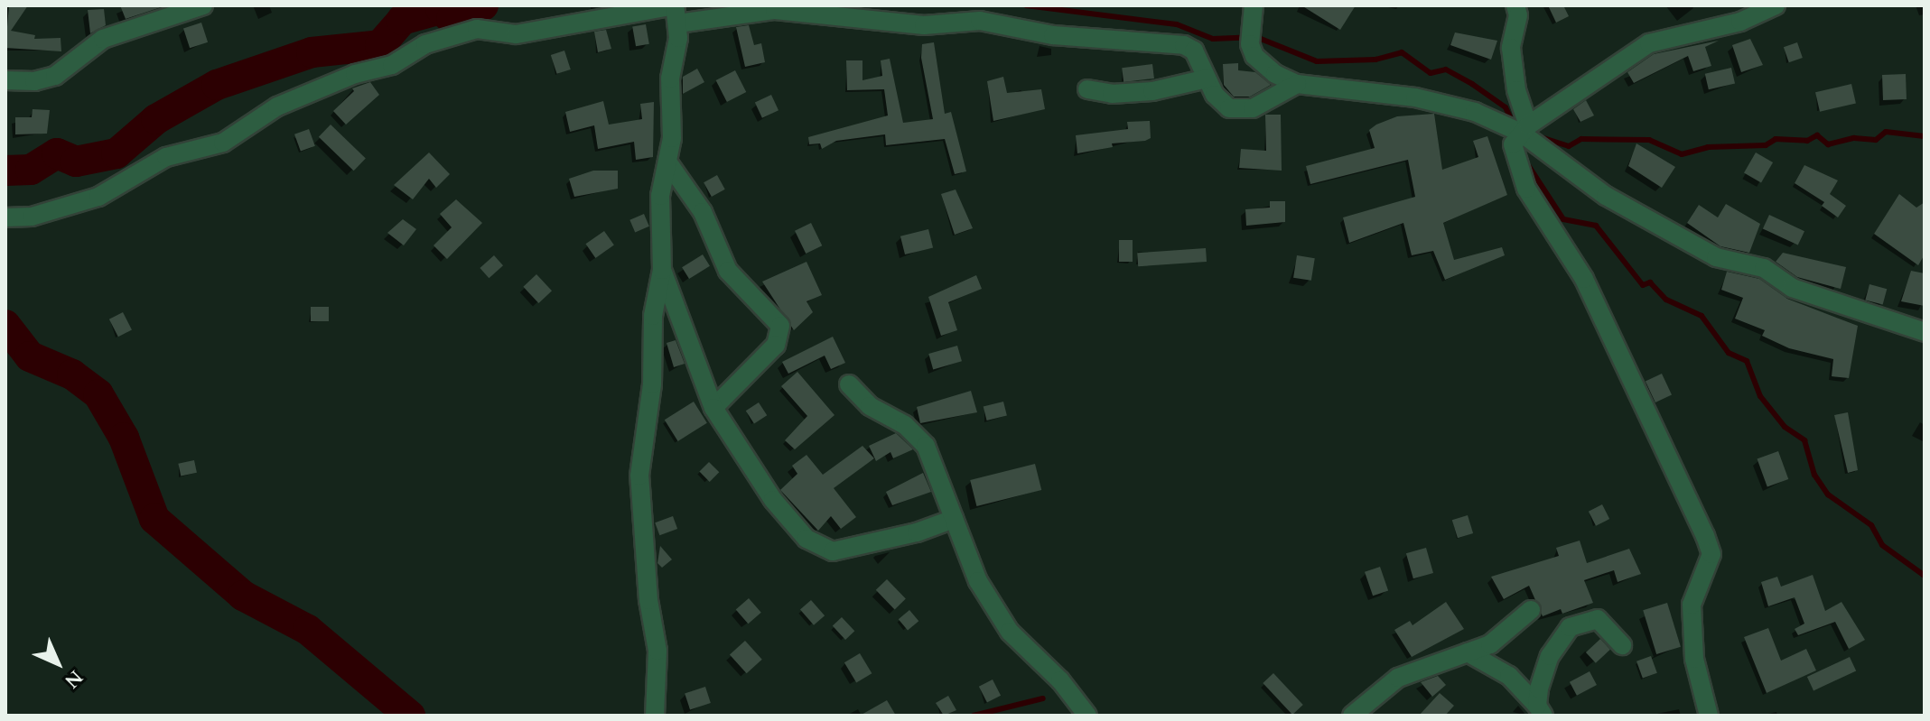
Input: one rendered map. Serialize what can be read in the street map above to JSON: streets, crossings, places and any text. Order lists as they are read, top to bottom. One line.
{"north":"bottom right"}
